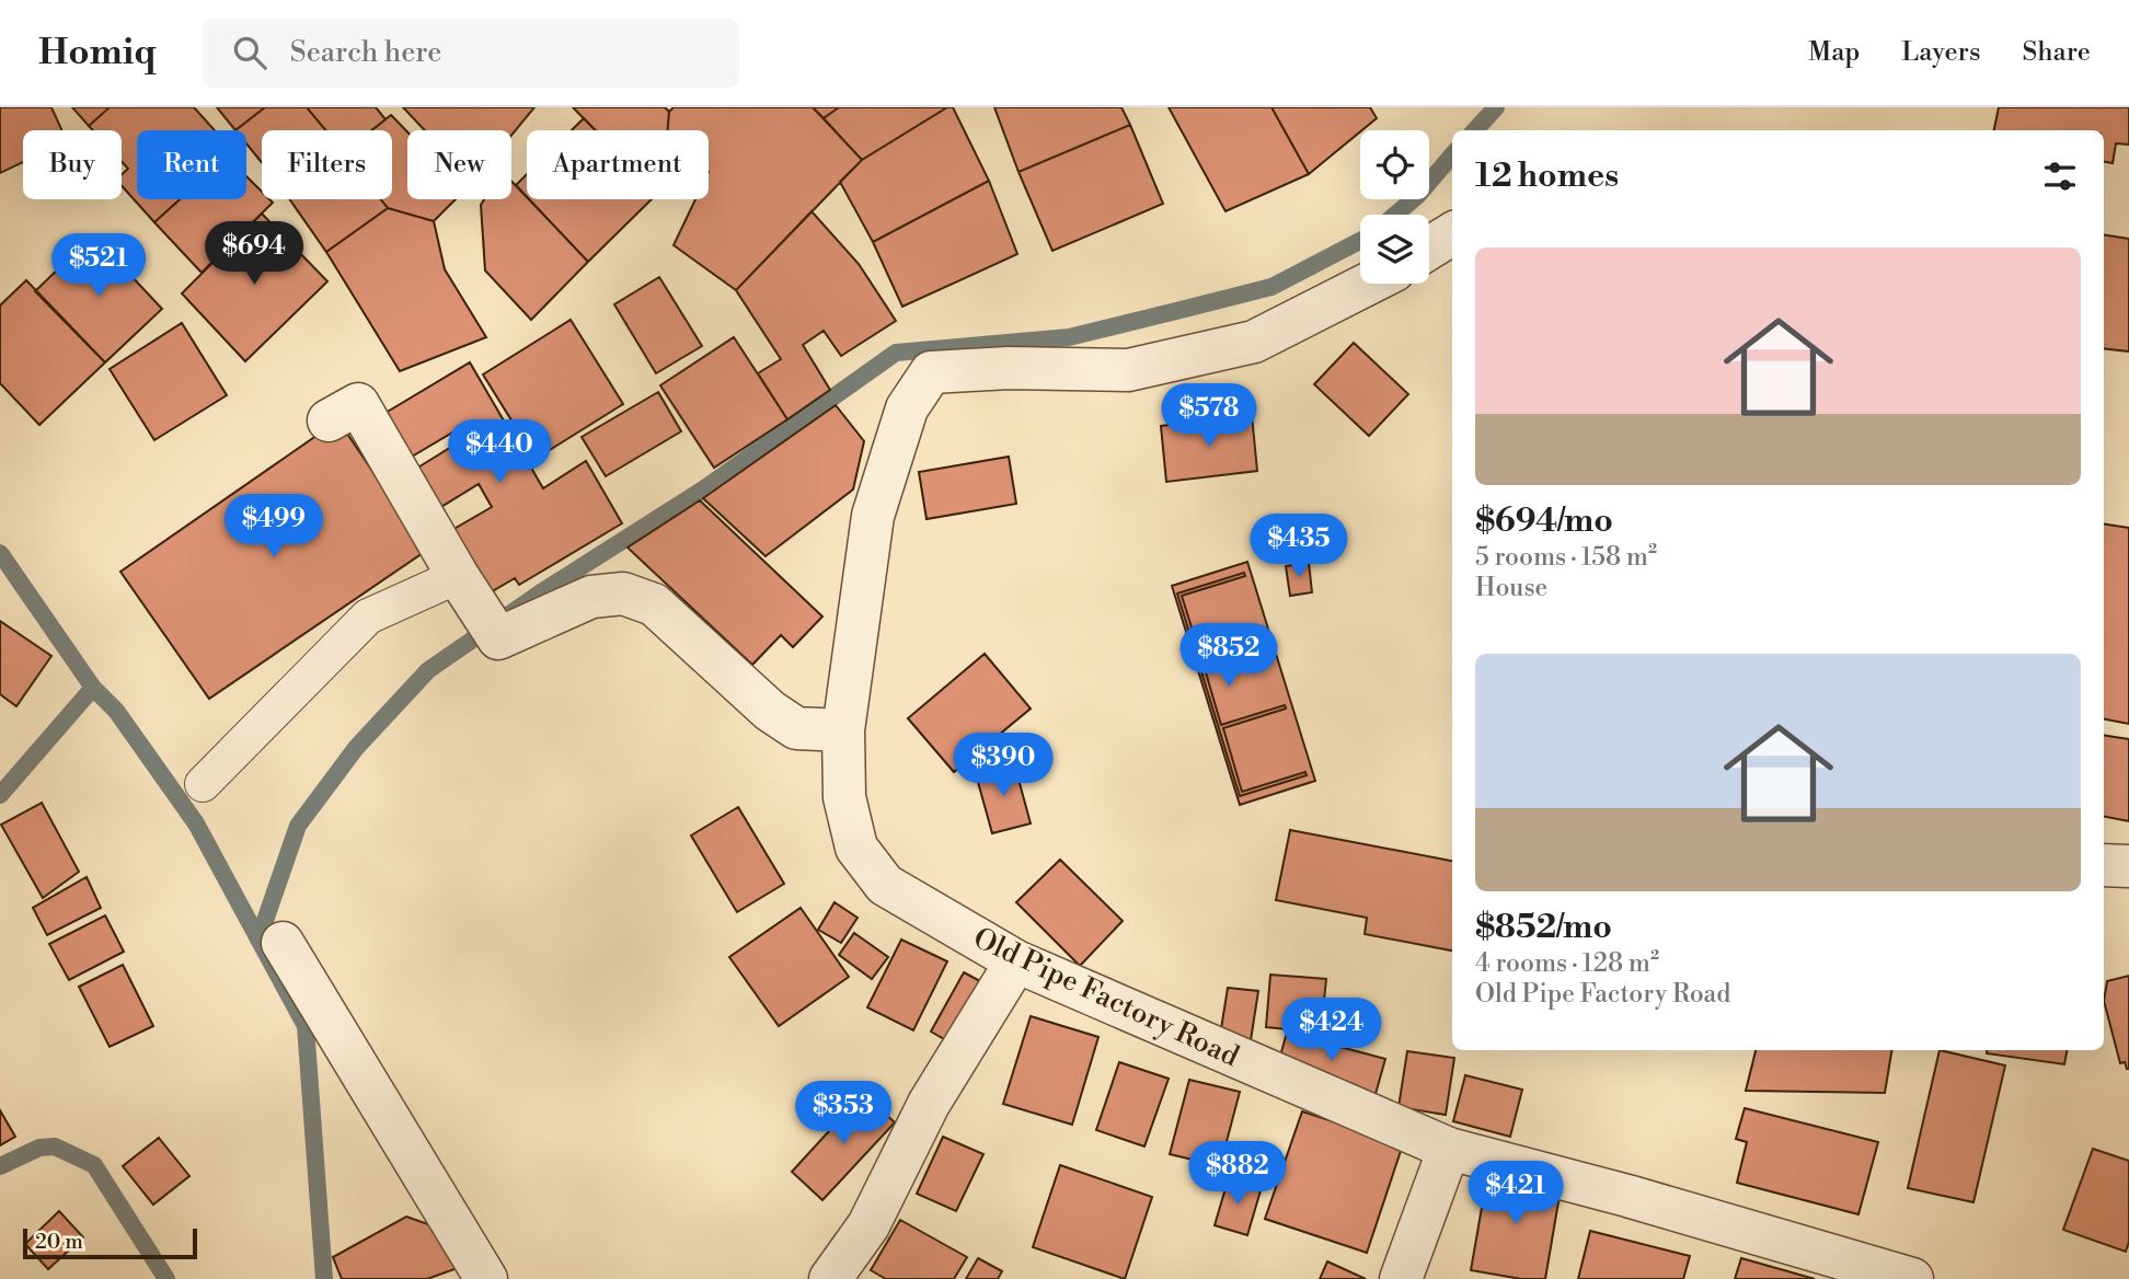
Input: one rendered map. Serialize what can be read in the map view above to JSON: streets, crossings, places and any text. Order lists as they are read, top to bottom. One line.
{"streets":{"street":["Old Pipe Factory Road"]},"scale_bar":"20 m","page":{"header":"Homiq","search":"Search here","nav":["Map","Layers","Share"],"chip":["Buy","Rent","Filters","New","Apartment"],"heading":"12 homes","price":["$694","$521","$578","$440","$499","$435","$852","$390","$424","$353","$882","$421"],"list":[{"name":"$694/mo","note":"5 rooms · 158 m² · House"},{"name":"$852/mo","note":"4 rooms · 128 m² · Old Pipe Factory Road"}],"scale":"20 m"}}
